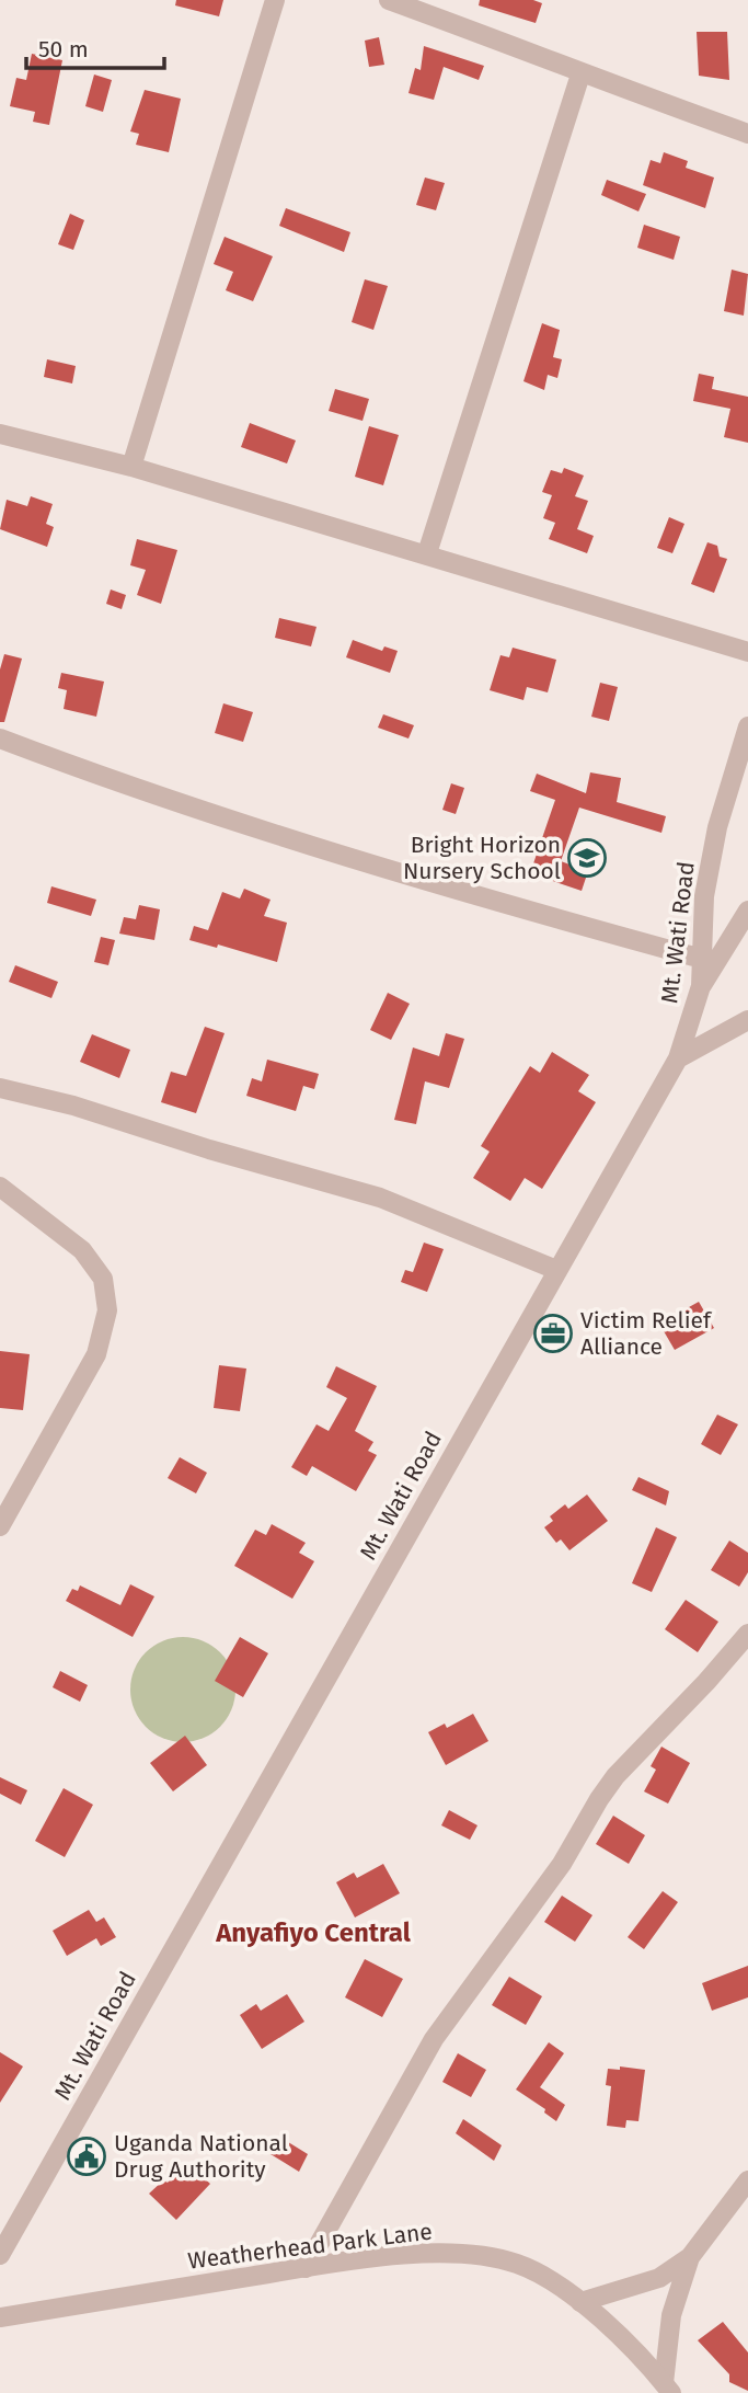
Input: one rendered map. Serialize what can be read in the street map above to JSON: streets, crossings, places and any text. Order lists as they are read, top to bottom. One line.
{"streets":{"street":["Mt. Wati Road","Weatherhead Park Lane"]},"districts":["Anyafiyo Central"],"places":{"school or university":["Bright Horizon Nursery School"],"office":["Victim Relief Alliance"],"public building":["Uganda National Drug Authority"]},"scale_bar":"50 m"}
